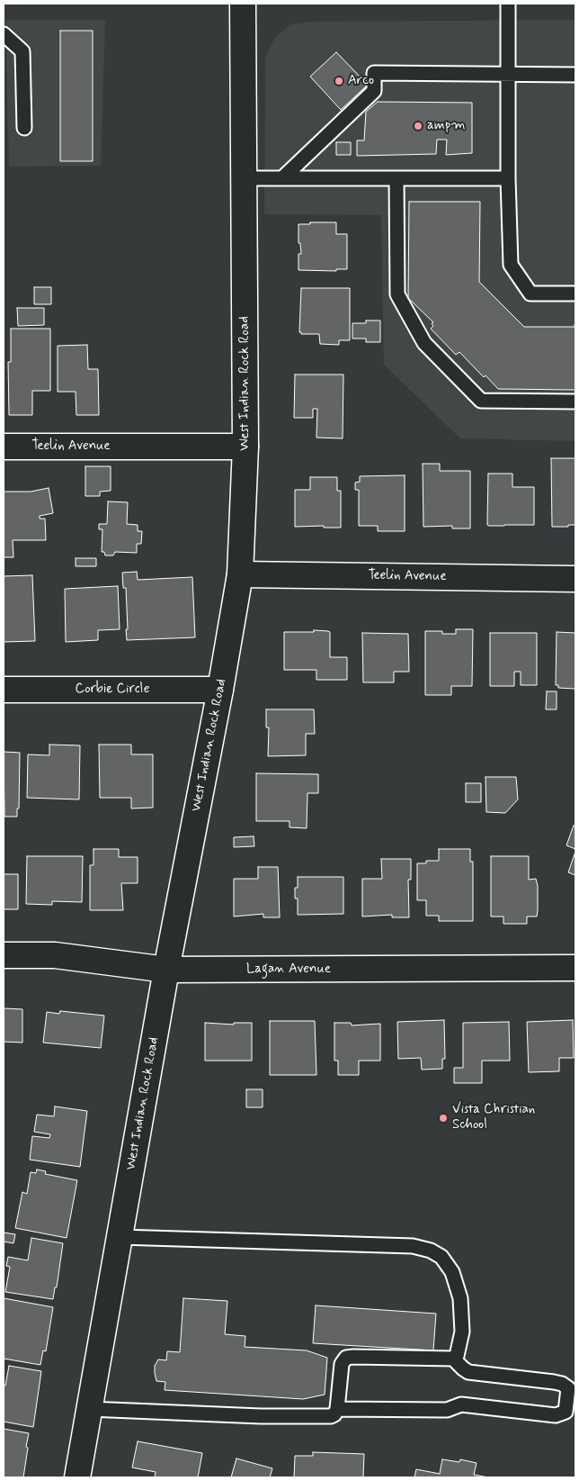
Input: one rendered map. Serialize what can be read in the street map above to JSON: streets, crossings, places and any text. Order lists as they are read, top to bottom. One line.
{"streets":{"street":["West Indian Rock Road","Teelin Avenue","Corbie Circle","Lagan Avenue"]},"crossings":[["West Indian Rock Road","Teelin Avenue"],["West Indian Rock Road","Corbie Circle"],["West Indian Rock Road","Lagan Avenue"]],"places":["Arco","ampm","Vista Christian School"]}
